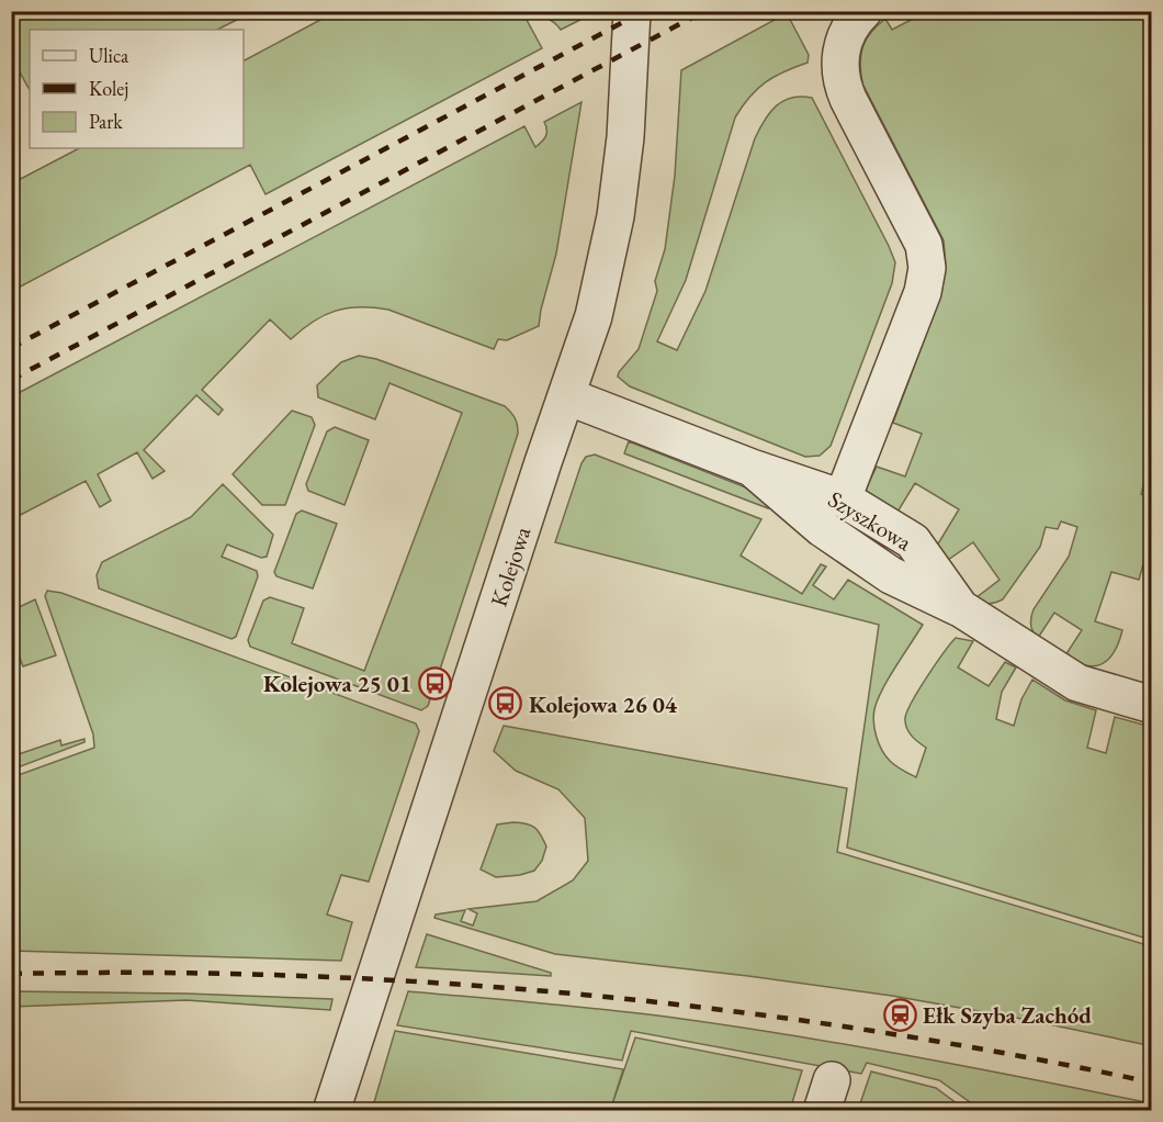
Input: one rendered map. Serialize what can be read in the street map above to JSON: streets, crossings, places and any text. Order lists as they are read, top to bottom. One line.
{"streets":{"street":["Szyszkowa","Kolejowa"]},"crossings":[["Szyszkowa","Kolejowa"]],"places":{"bus stop":["Kolejowa 25 01","Kolejowa 26 04"],"station":["Ełk Szyba Zachód"]},"legend":["Ulica","Kolej","Park"]}
